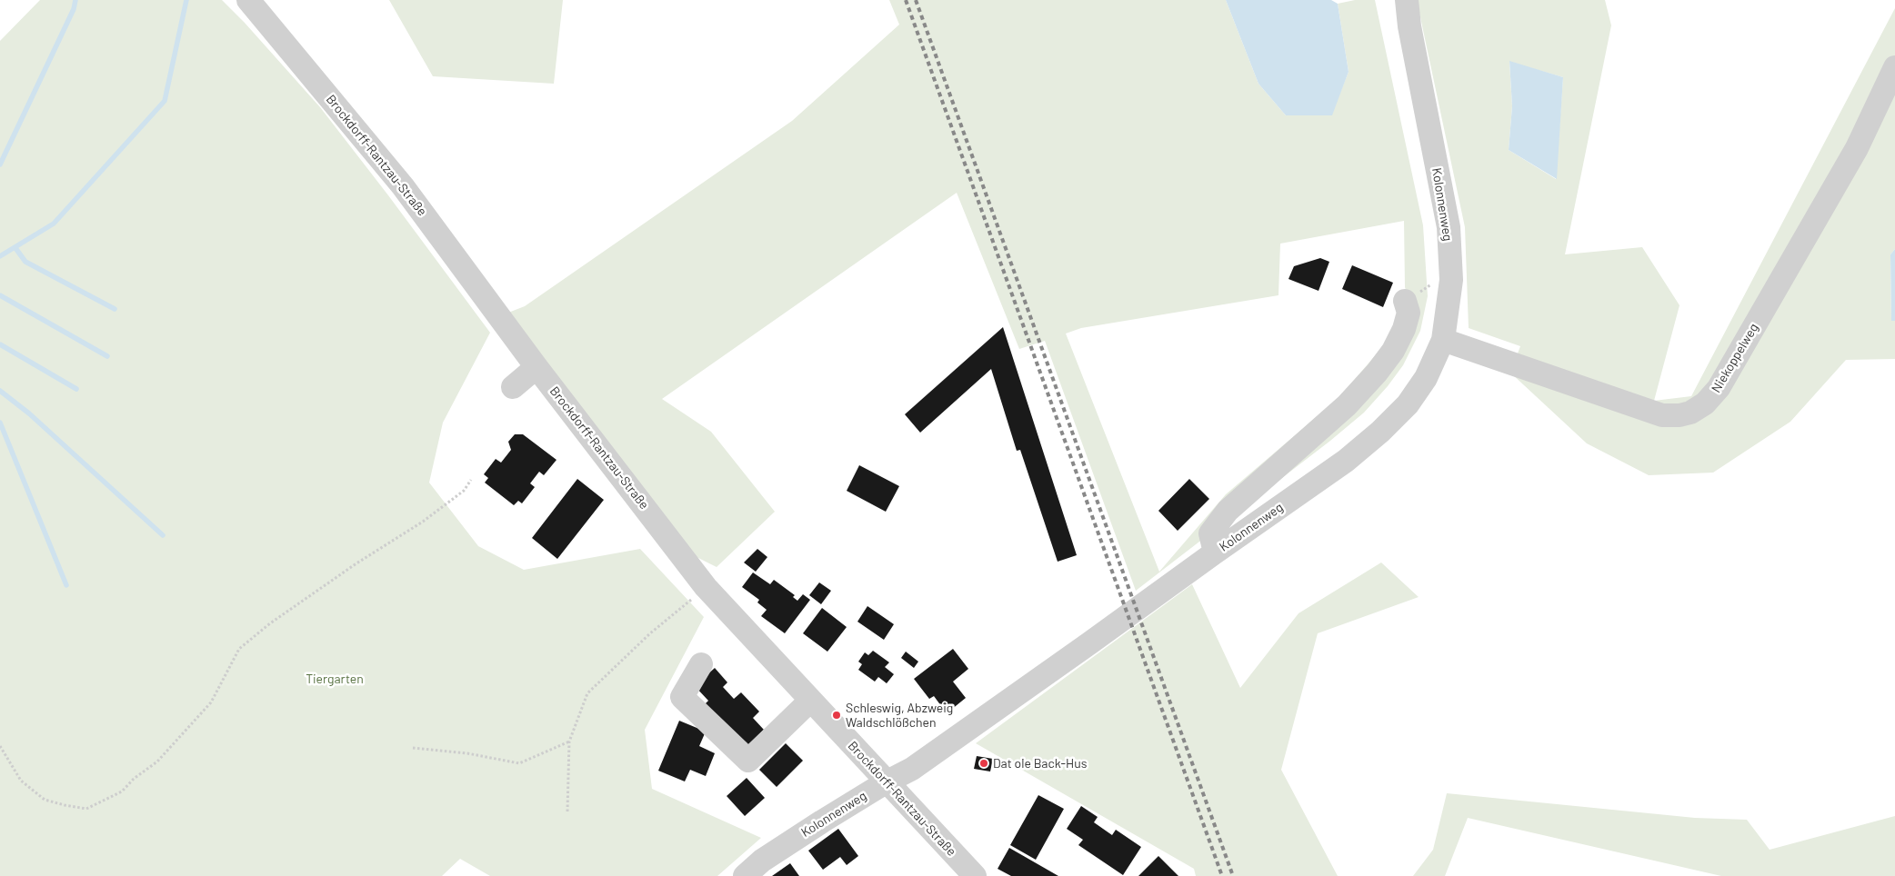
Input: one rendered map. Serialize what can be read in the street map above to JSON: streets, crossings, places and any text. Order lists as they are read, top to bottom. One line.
{"streets":{"street":["Brockdorff-Rantzau-Straße","Kolonnenweg","Niekoppelweg"]},"crossings":[["Brockdorff-Rantzau-Straße","Kolonnenweg"],["Kolonnenweg","Niekoppelweg"]],"parks":["Tiergarten"],"places":["Schleswig, Abzweig Waldschlößchen","Dat ole Back-Hus"]}
